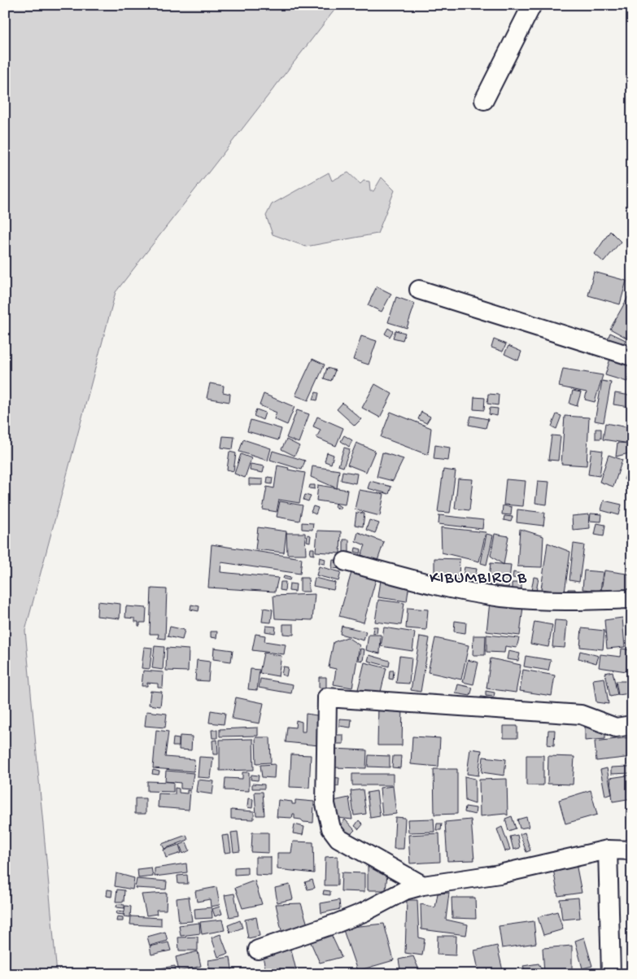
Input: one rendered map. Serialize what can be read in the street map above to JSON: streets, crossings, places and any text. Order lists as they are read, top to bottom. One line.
{"districts":["KIBUMBIRO B"]}
